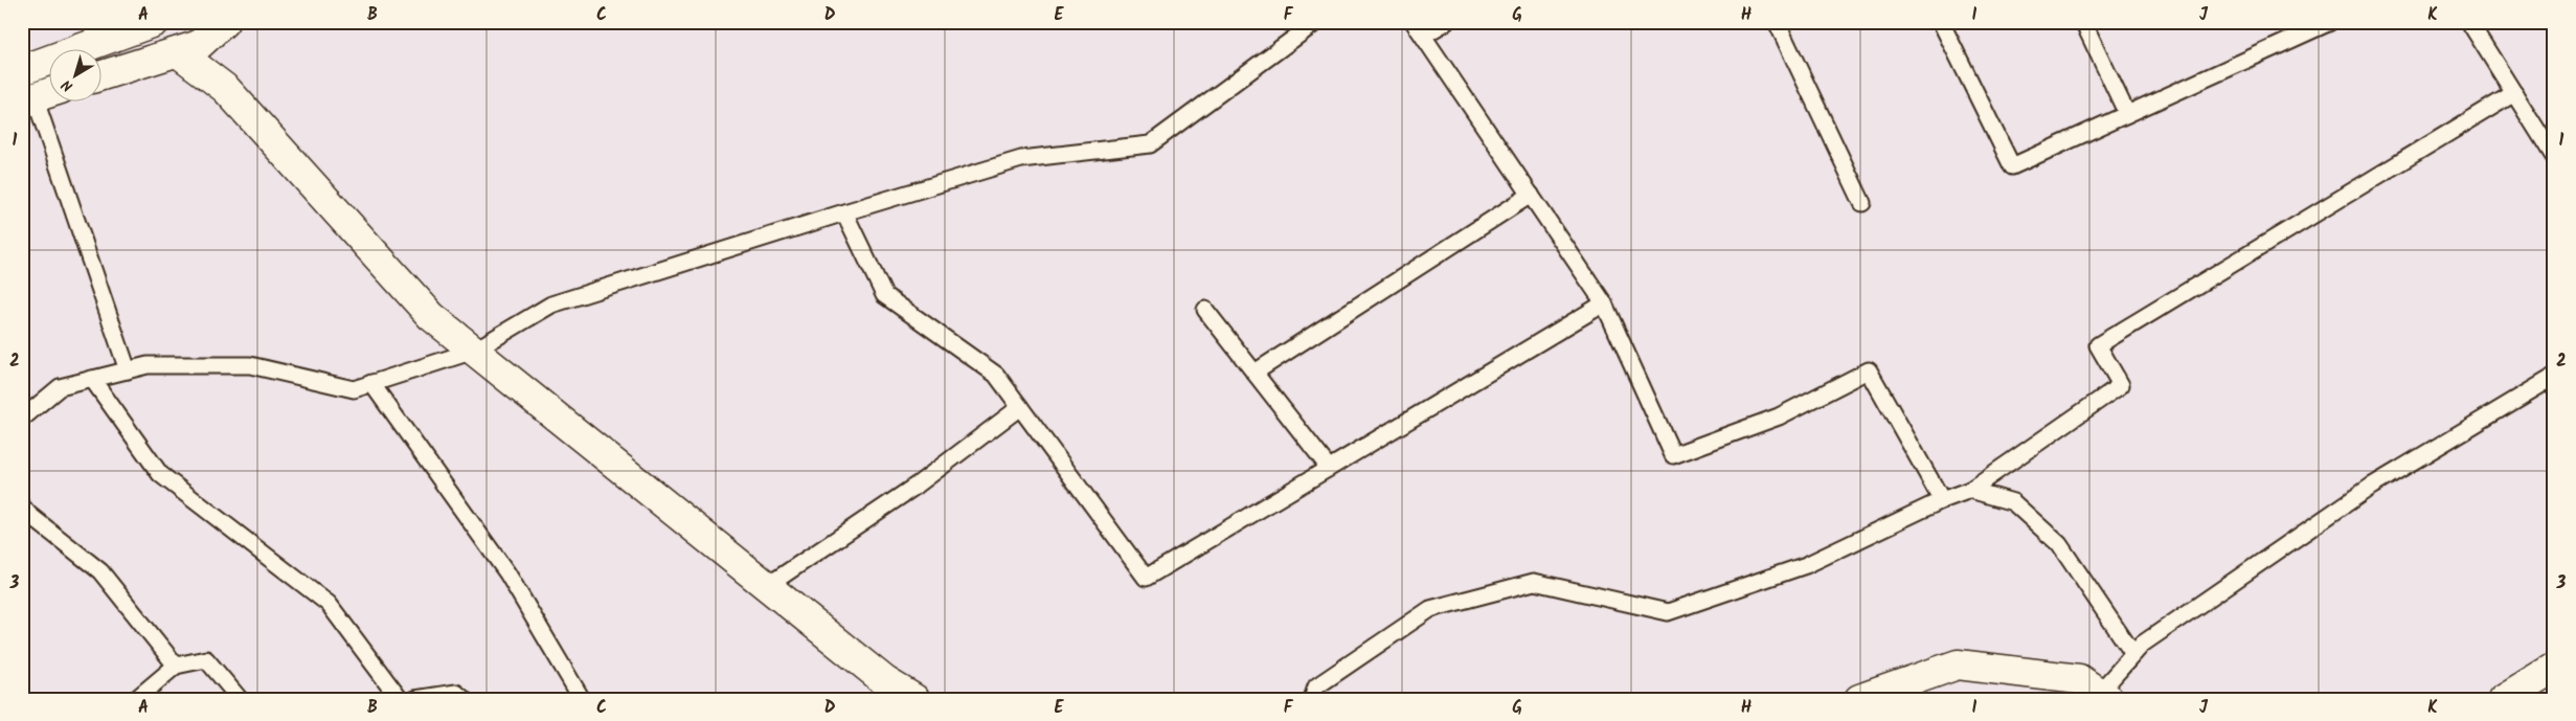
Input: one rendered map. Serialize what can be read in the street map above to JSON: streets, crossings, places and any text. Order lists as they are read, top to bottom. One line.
{"north":"bottom left","grid":{"columns":["A","B","C","D","E","F","G","H","I","J","K"],"rows":["1","2","3"]}}
